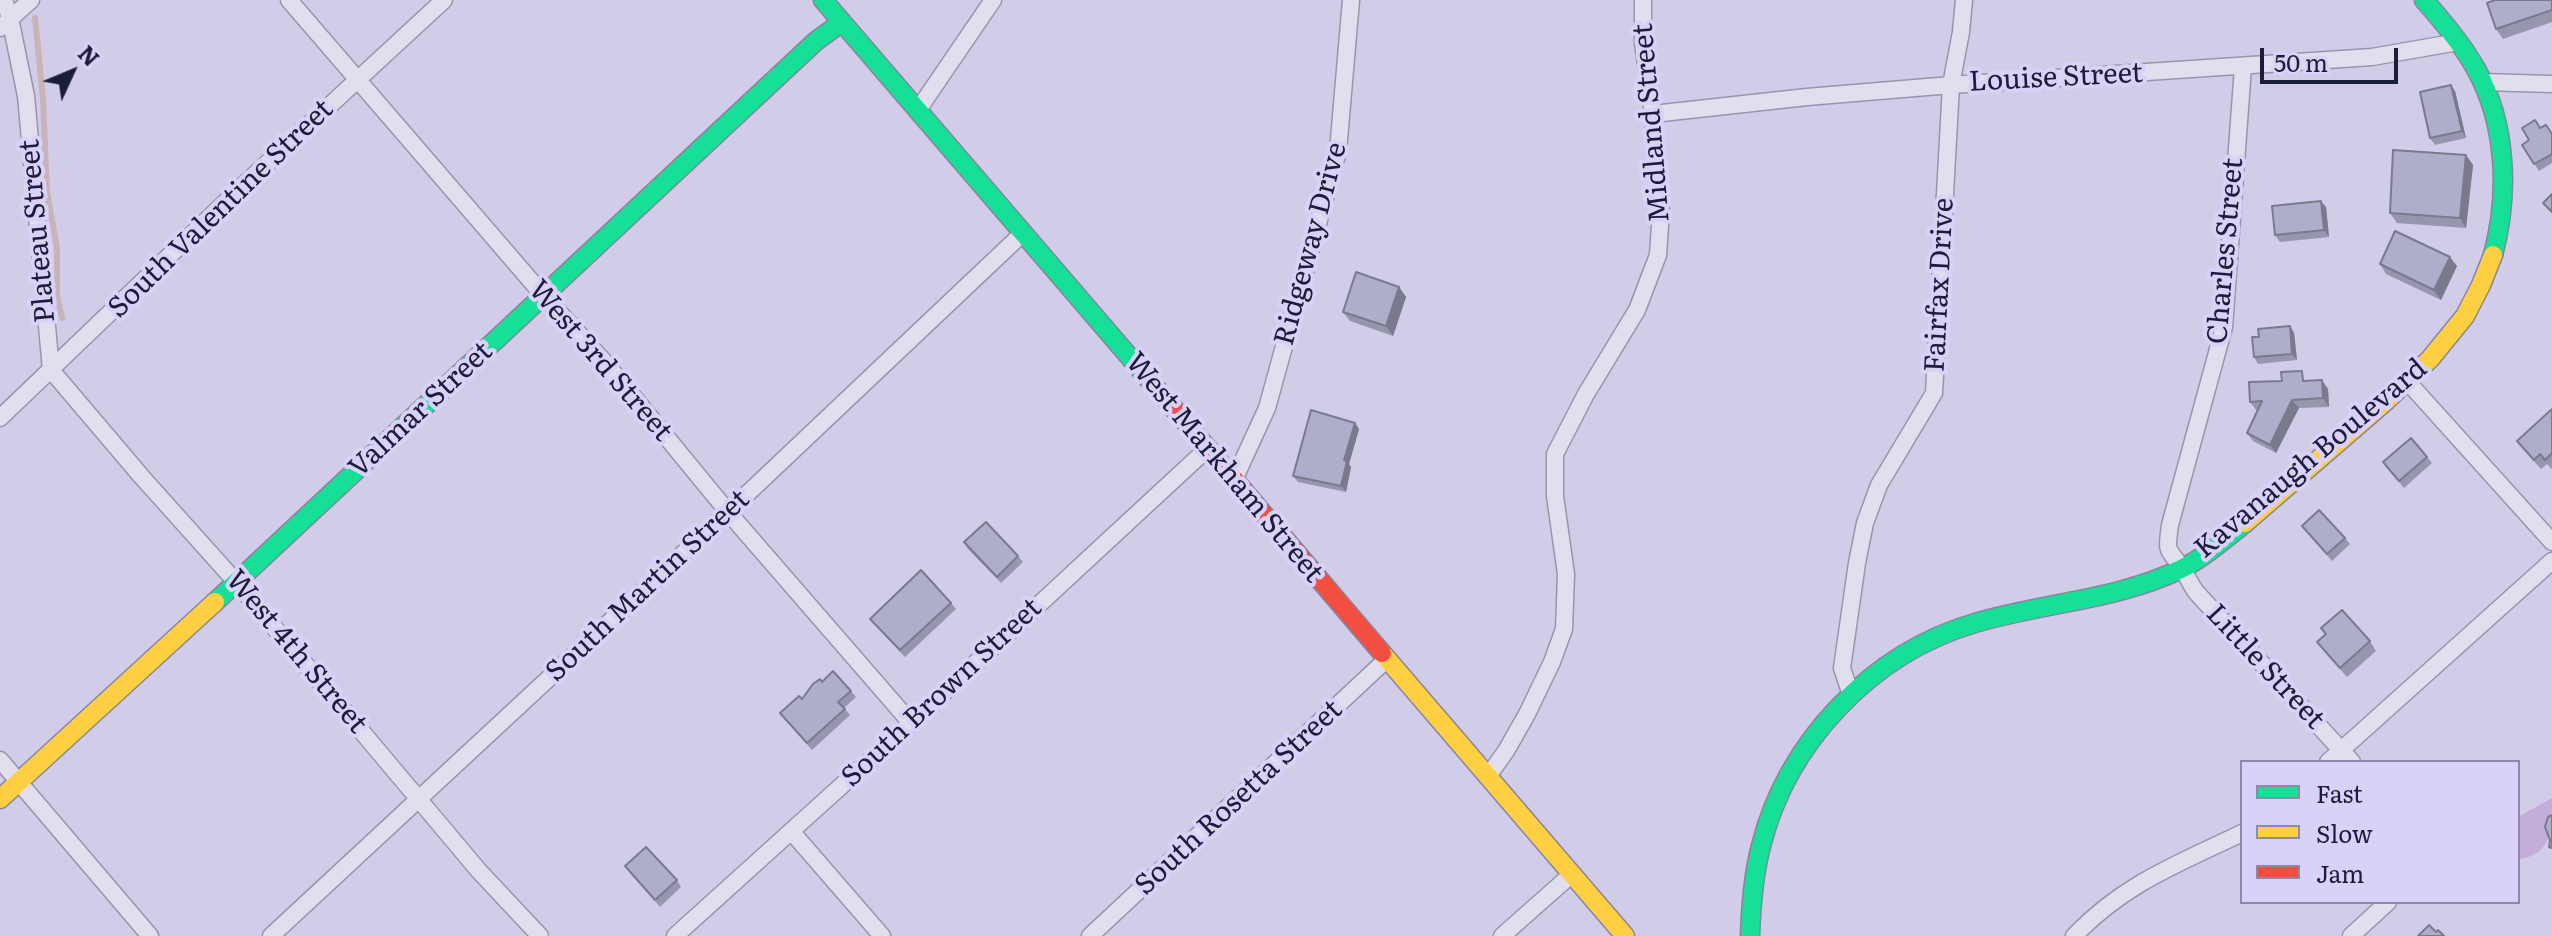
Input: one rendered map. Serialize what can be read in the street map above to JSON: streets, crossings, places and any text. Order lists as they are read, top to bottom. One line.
{"streets":{"street":["Louise Street","Midland Street","South Valentine Street","Plateau Street","Ridgeway Drive","Charles Street","Fairfax Drive","West 3rd Street","Valmar Street","Kavanaugh Boulevard","West Markham Street","South Martin Street","West 4th Street","Little Street","South Brown Street","South Rosetta Street"]},"crossings":[["Louise Street","Midland Street"],["Louise Street","Charles Street"],["Louise Street","Fairfax Drive"],["Louise Street","Kavanaugh Boulevard"],["Midland Street","West Markham Street"],["South Valentine Street","Plateau Street"],["South Valentine Street","West 3rd Street"],["South Valentine Street","West 4th Street"],["Plateau Street","West 4th Street"],["Ridgeway Drive","West Markham Street"],["Charles Street","Kavanaugh Boulevard"],["Charles Street","Little Street"],["Fairfax Drive","Kavanaugh Boulevard"],["West 3rd Street","Valmar Street"],["West 3rd Street","South Martin Street"],["West 3rd Street","South Brown Street"],["Valmar Street","West Markham Street"],["Valmar Street","West 4th Street"],["Kavanaugh Boulevard","Little Street"],["West Markham Street","South Martin Street"],["West Markham Street","South Brown Street"],["West Markham Street","South Rosetta Street"],["South Martin Street","West 4th Street"]],"legend":["Fast","Slow","Jam"],"scale_bar":"50 m","north":"top right"}
